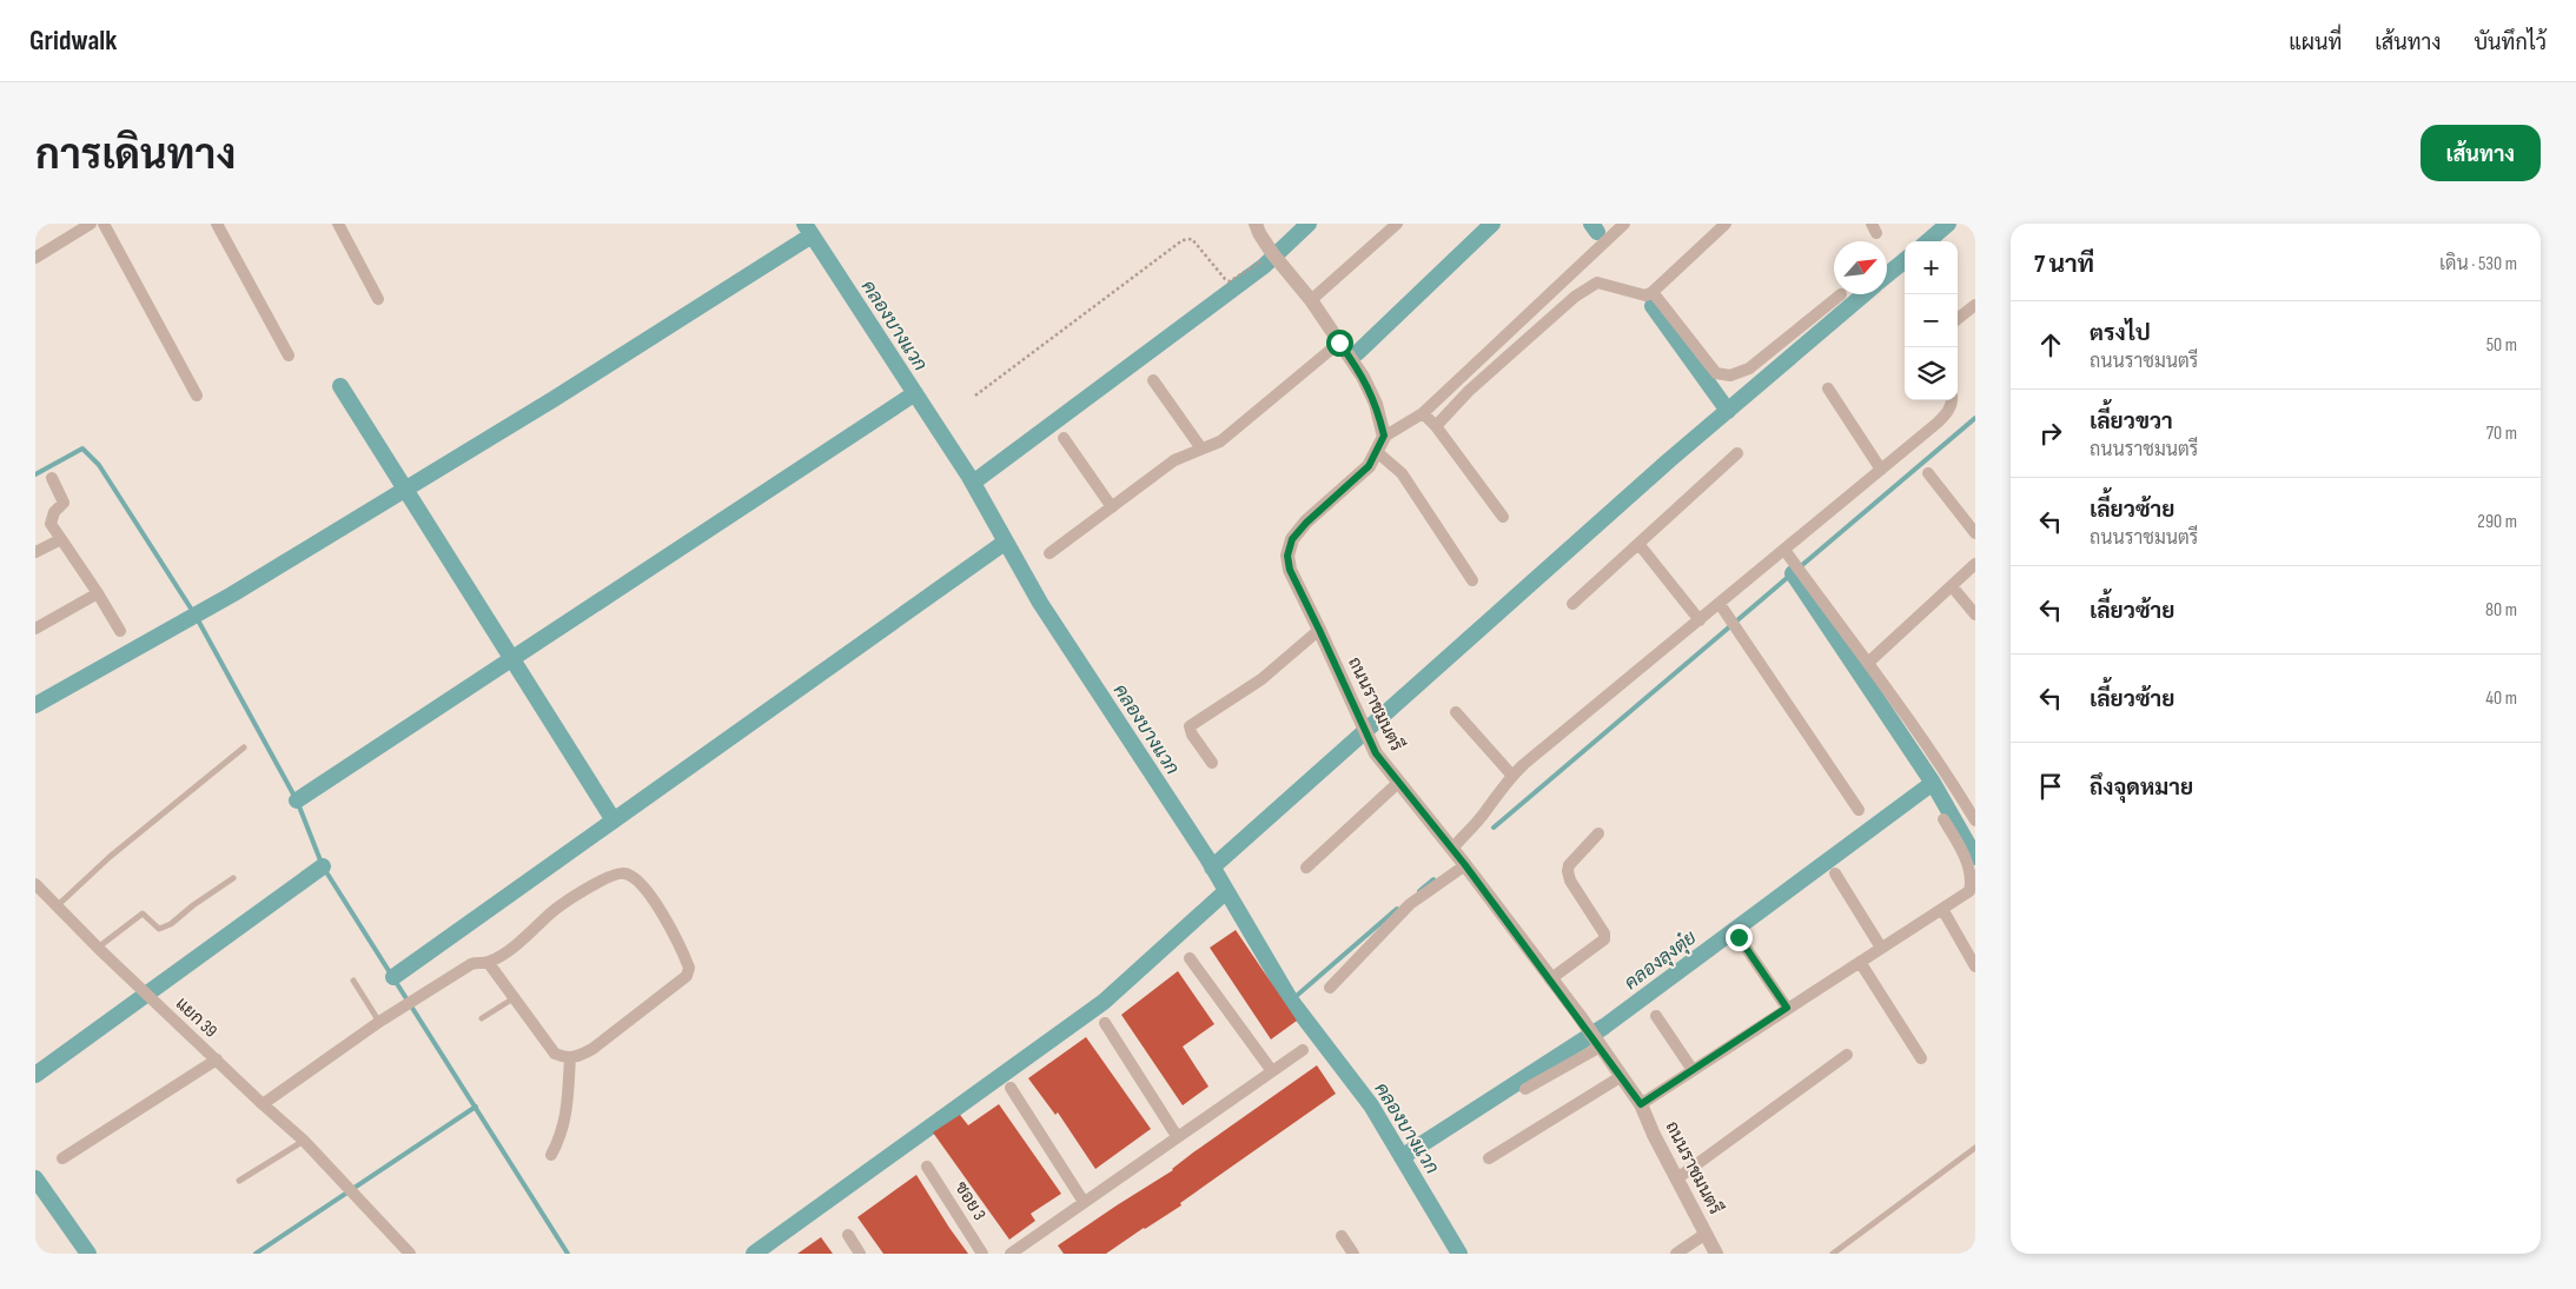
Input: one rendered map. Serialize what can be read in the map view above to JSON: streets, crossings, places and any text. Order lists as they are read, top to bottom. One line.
{"streets":{"street":["ถนนราชมนตรี","แยก 39","ซอย 3"]},"water":["คลองบางแวก","คลองลุงตุ๋ย"],"north":"top right","page":{"header":"Gridwalk","nav":["แผนที่","เส้นทาง","บันทึกไว้"],"title":"การเดินทาง","buttons":"เส้นทาง","heading":["7 นาที","เดิน · 530 m"],"map_buttons":["+","−"],"list":[["ตรงไป","ถนนราชมนตรี","50 m"],["เลี้ยวขวา","ถนนราชมนตรี","70 m"],["เลี้ยวซ้าย","ถนนราชมนตรี","290 m"],["เลี้ยวซ้าย","80 m"],["เลี้ยวซ้าย","40 m"],"ถึงจุดหมาย"]}}
